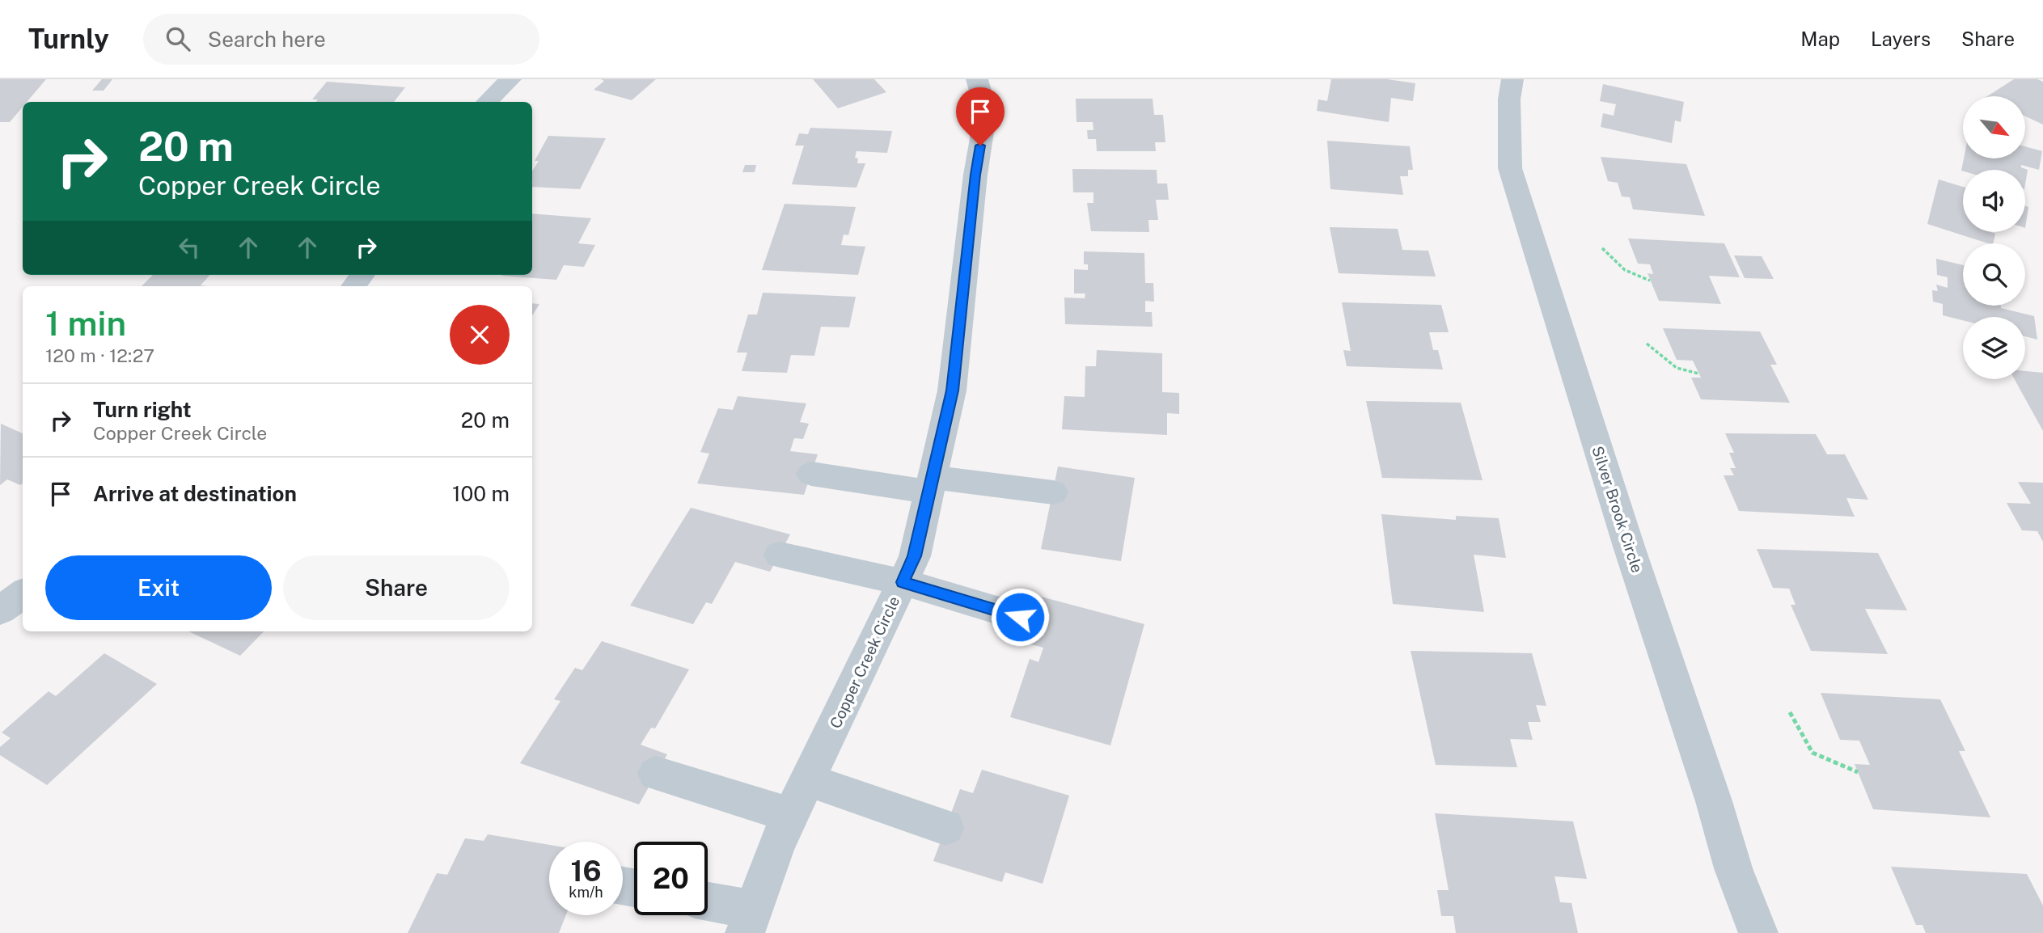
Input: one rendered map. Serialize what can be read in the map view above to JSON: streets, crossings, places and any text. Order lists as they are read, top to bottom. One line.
{"streets":{"street":["Silver Brook Circle","Copper Creek Circle"]},"north":"bottom right","page":{"header":"Turnly","search":"Search here","nav":["Map","Layers","Share"],"turn":["20 m","Copper Creek Circle"],"heading":["1 min","120 m · 12:27"],"list":[{"name":"Turn right","note":"Copper Creek Circle","value":"20 m"},{"name":"Arrive at destination","value":"100 m"}],"buttons":["Exit","Share"],"speed":"16 km/h","limit":"20"}}
